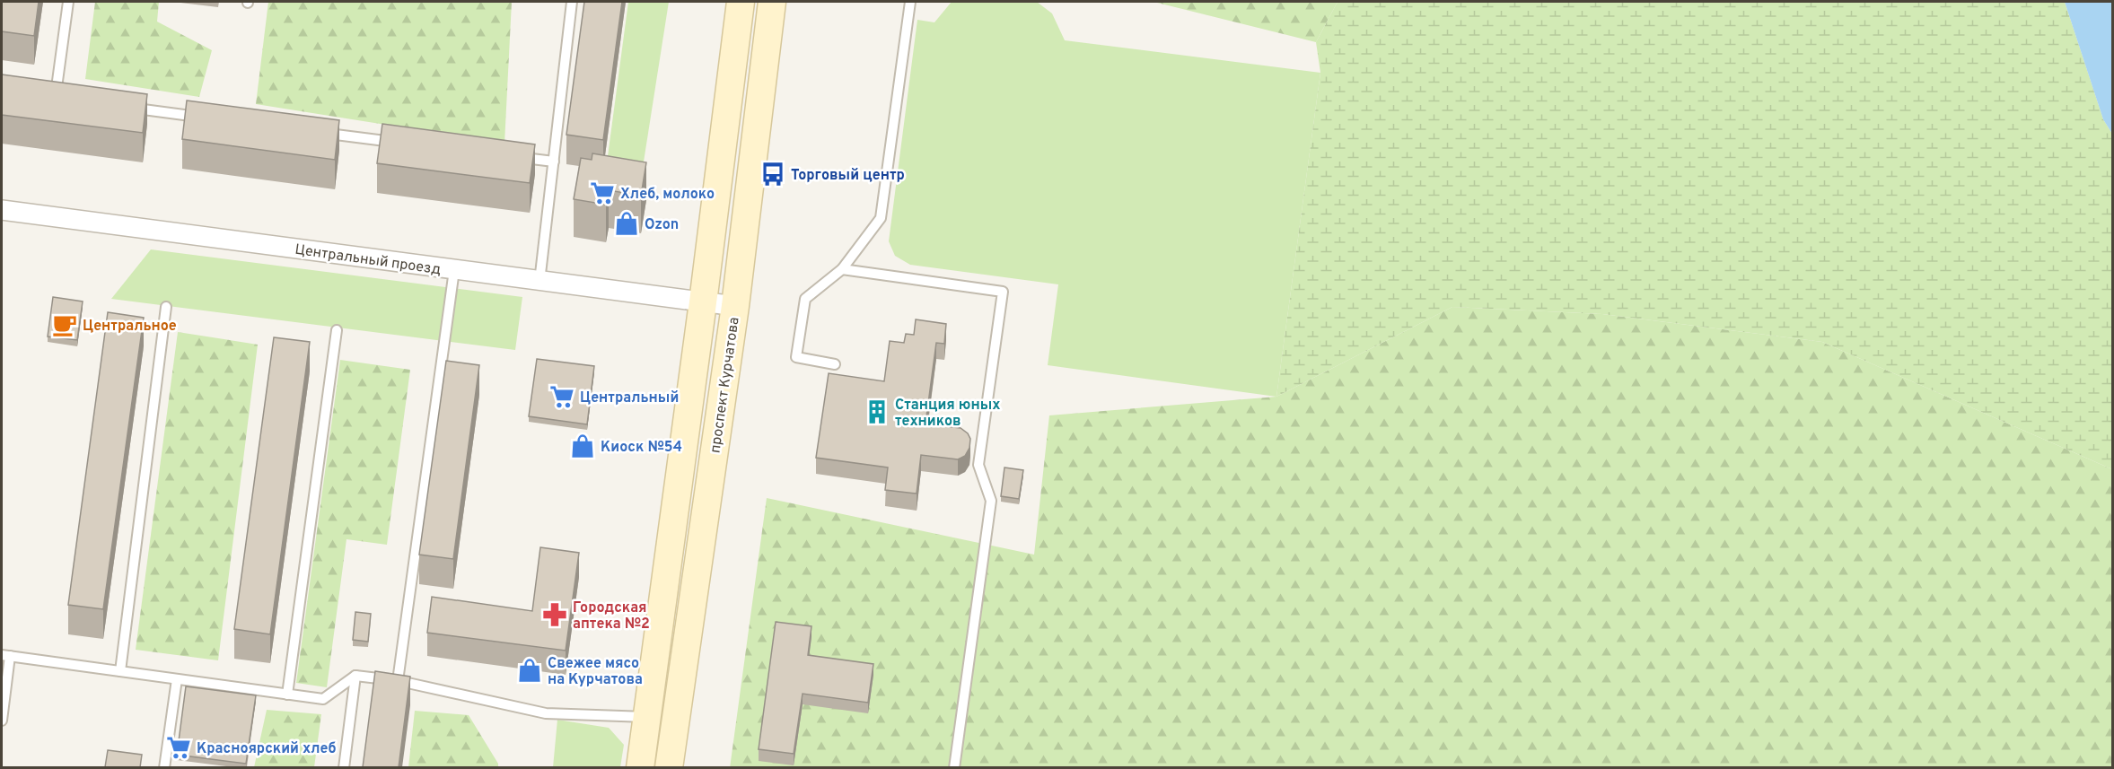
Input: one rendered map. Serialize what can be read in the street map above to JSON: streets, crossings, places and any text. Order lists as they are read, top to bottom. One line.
{"streets":{"main road":["проспект Курчатова"],"street":["Центральный проезд"]},"crossings":[["Центральный проезд","проспект Курчатова"]],"places":{"bus stop":["Торговый центр"],"supermarket":["Хлеб, молоко","Центральный","Красноярский хлеб"],"shop":["Ozon","Киоск №54","Свежее мясо на Курчатова"],"cafe":["Центральное"],"building":["Станция юных техников"],"pharmacy":["Городская аптека №2"]}}
